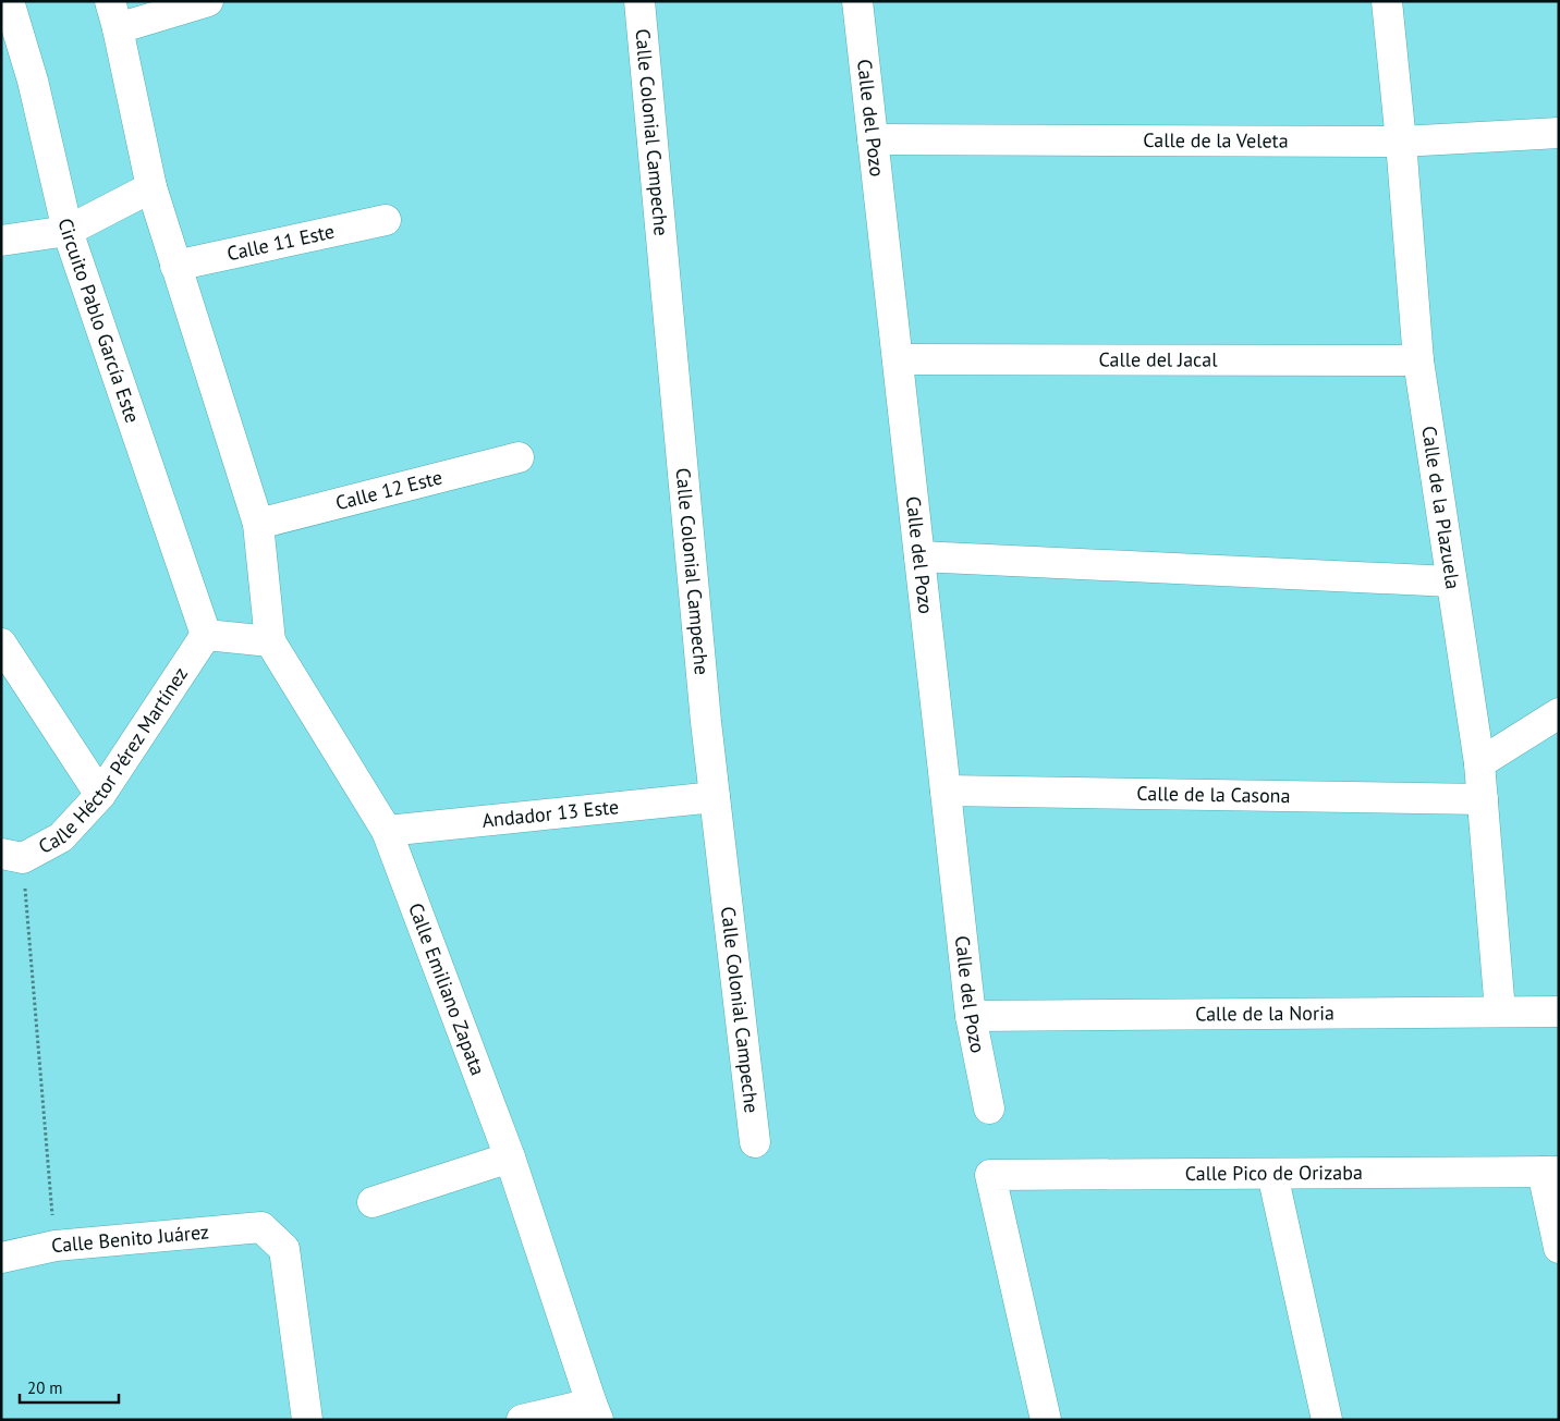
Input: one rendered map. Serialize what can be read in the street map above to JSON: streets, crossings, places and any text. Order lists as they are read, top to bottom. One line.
{"streets":{"street":["Calle del Pozo","Calle Colonial Campeche","Calle de la Veleta","Calle 11 Este","Circuito Pablo García Este","Calle del Jacal","Calle 12 Este","Calle de la Plazuela","Calle Héctor Pérez Martínez","Calle de la Casona","Andador 13 Este","Calle Emiliano Zapata","Calle de la Noria","Calle Pico de Orizaba","Calle Benito Juárez"]},"crossings":[["Calle del Pozo","Calle de la Veleta"],["Calle del Pozo","Calle del Jacal"],["Calle del Pozo","Calle de la Casona"],["Calle del Pozo","Calle de la Noria"],["Calle Colonial Campeche","Andador 13 Este"],["Calle de la Veleta","Calle de la Plazuela"],["Circuito Pablo García Este","Calle Héctor Pérez Martínez"],["Calle del Jacal","Calle de la Plazuela"],["Calle de la Plazuela","Calle de la Casona"],["Calle de la Plazuela","Calle de la Noria"],["Andador 13 Este","Calle Emiliano Zapata"]],"scale_bar":"20 m"}
